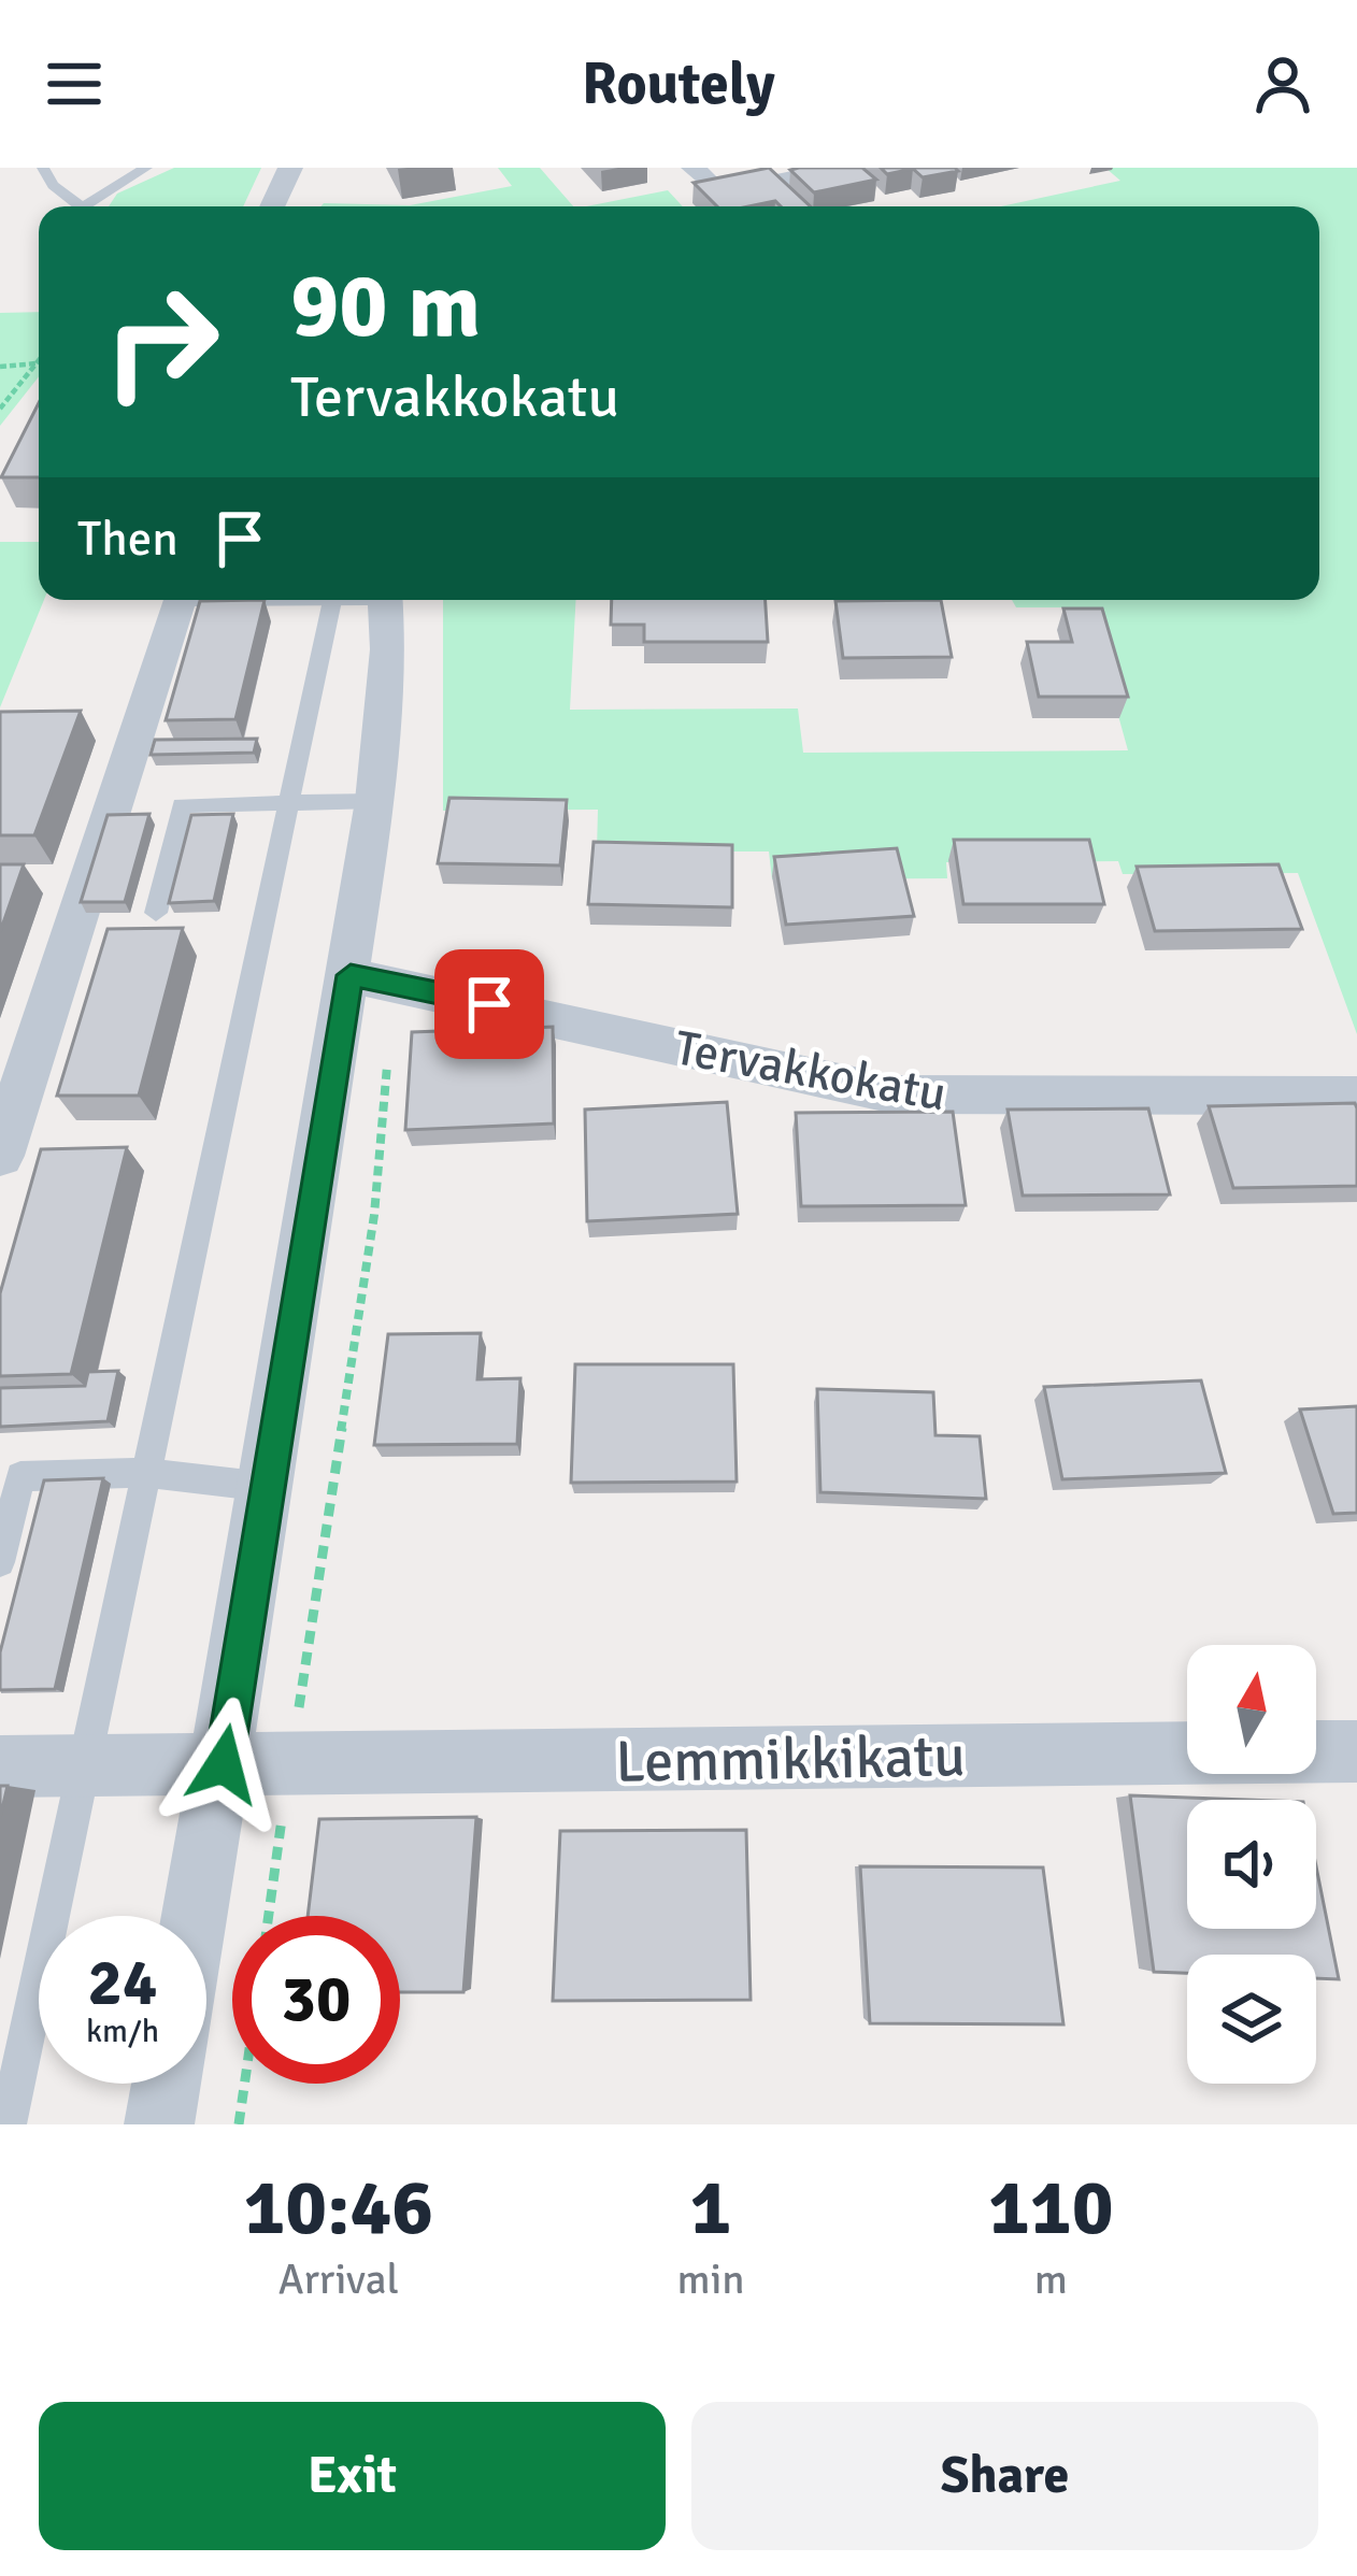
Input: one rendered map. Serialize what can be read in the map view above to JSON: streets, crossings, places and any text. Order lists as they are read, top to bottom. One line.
{"streets":{"street":["Tervakkokatu","Lemmikkikatu"]},"north":"top","page":{"header":"Routely","turn":["90 m","Tervakkokatu"],"then":"Then","speed":"24 km/h","limit":"30","eta":["10:46","Arrival","1","min","110","m"],"buttons":["Exit","Share"]}}
